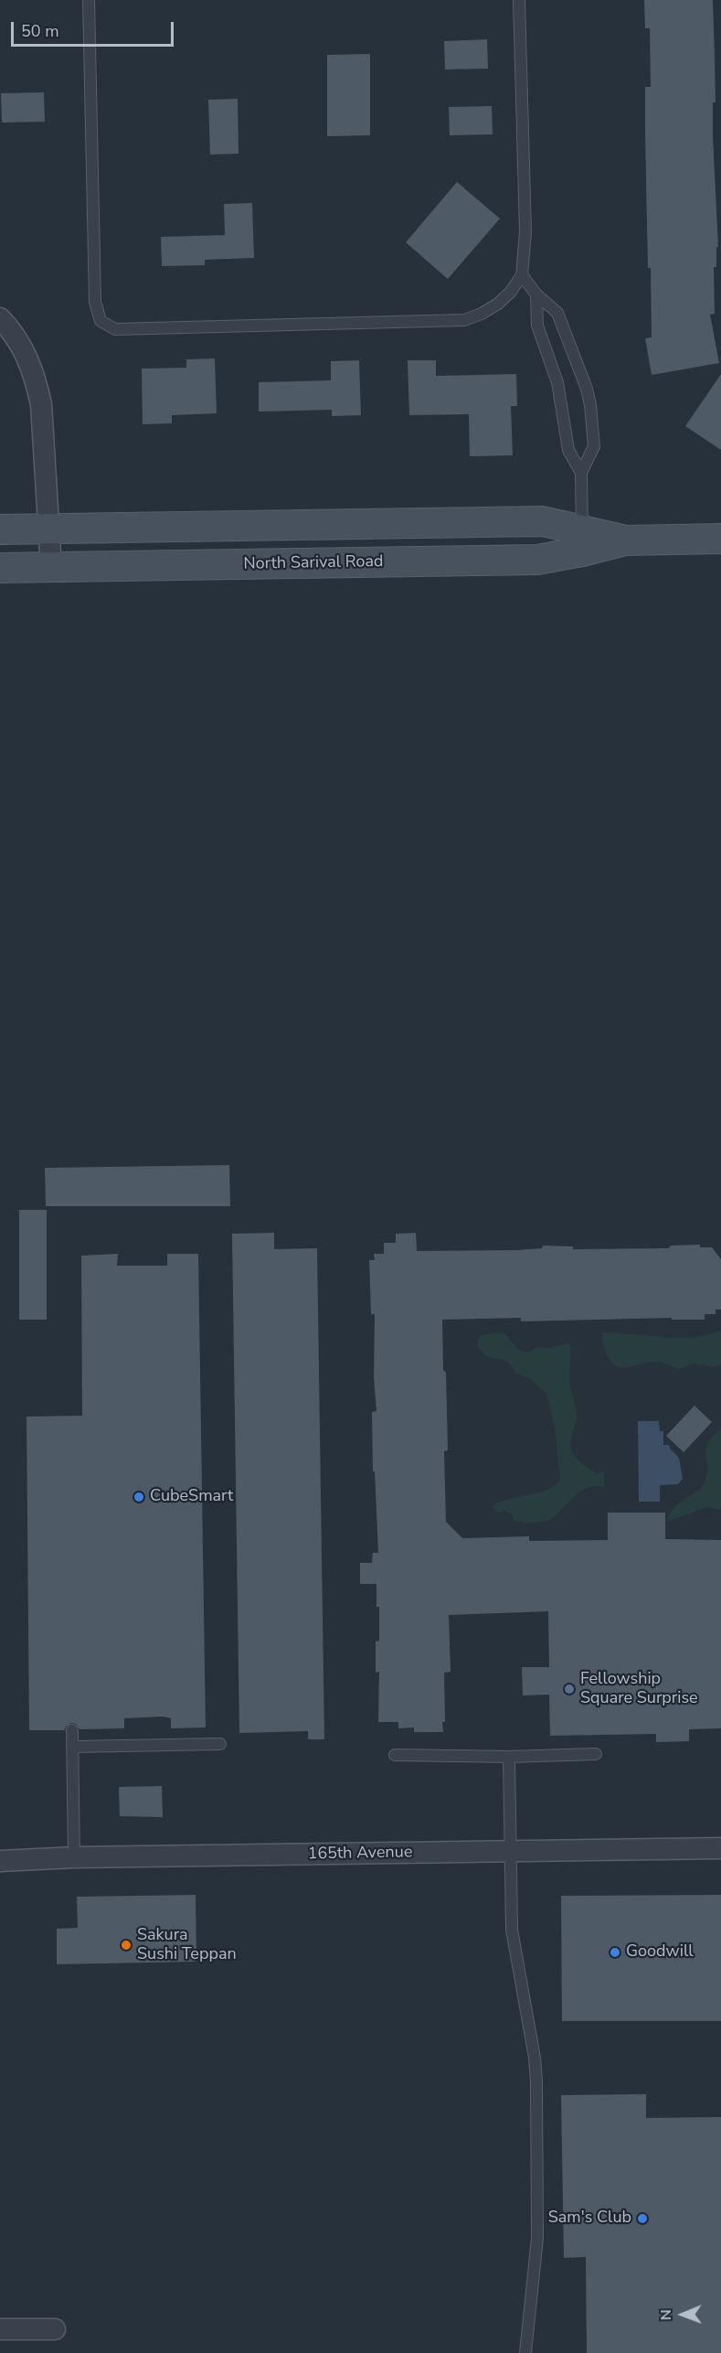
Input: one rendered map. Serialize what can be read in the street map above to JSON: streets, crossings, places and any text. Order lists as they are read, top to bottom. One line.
{"streets":{"main road":["North Sarival Road"],"street":["165th Avenue"]},"places":["CubeSmart","Fellowship Square Surprise","Sakura Sushi Teppan","Goodwill","Sam's Club"],"scale_bar":"50 m","north":"left"}
